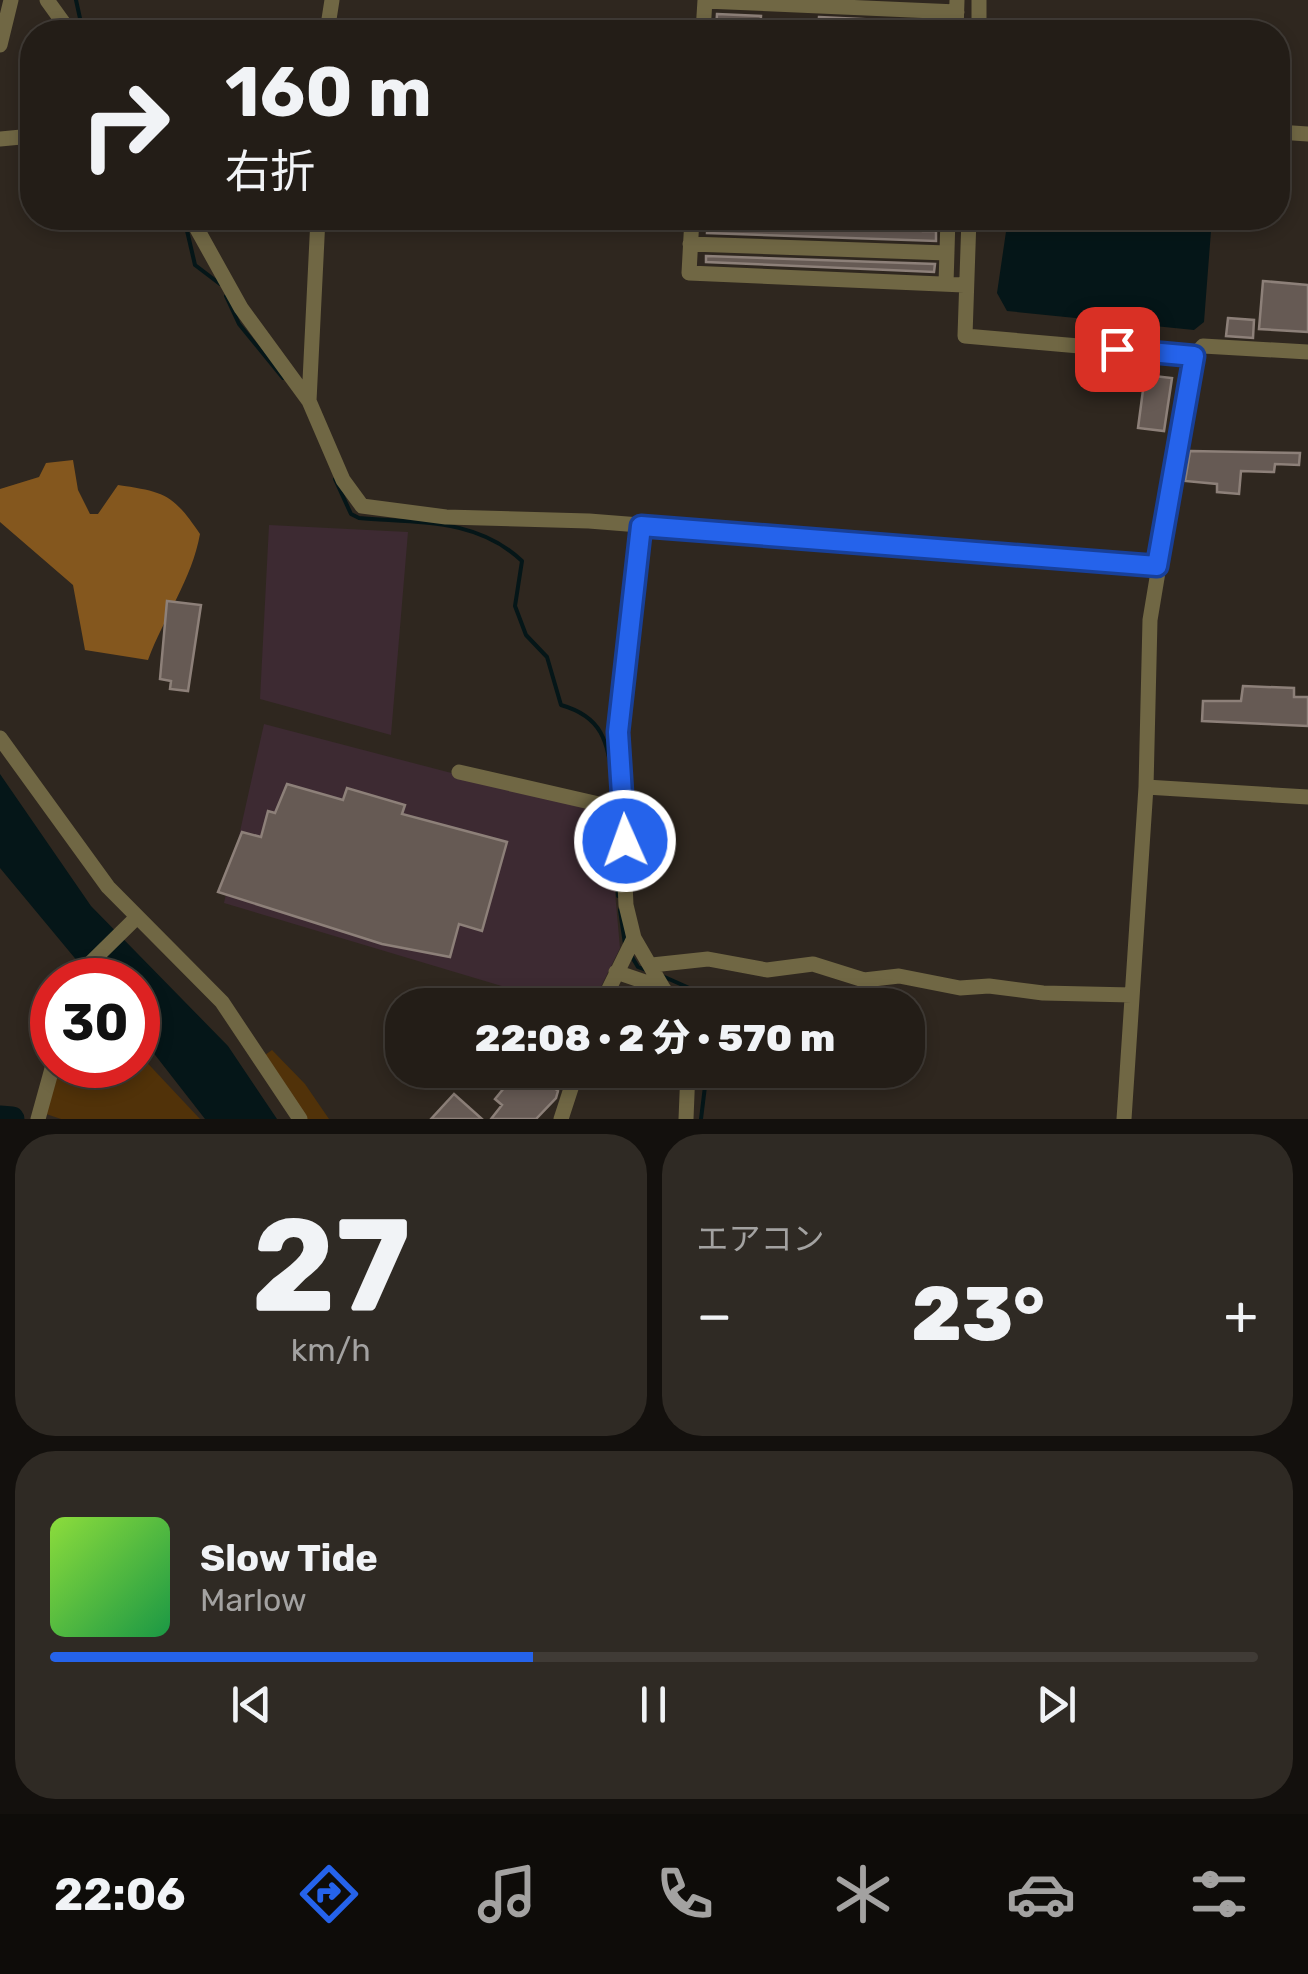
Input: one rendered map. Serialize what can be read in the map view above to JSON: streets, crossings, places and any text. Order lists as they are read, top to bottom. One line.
{"page":{"turn":["160 m","右折"],"limit":"30","trip":"22:08 · 2 分 · 570 m","tile":[["27","km/h"],"エアコン"],"heat":["−","23°","+"],"song":["Slow Tide","Marlow"],"tabs":"22:06"}}
